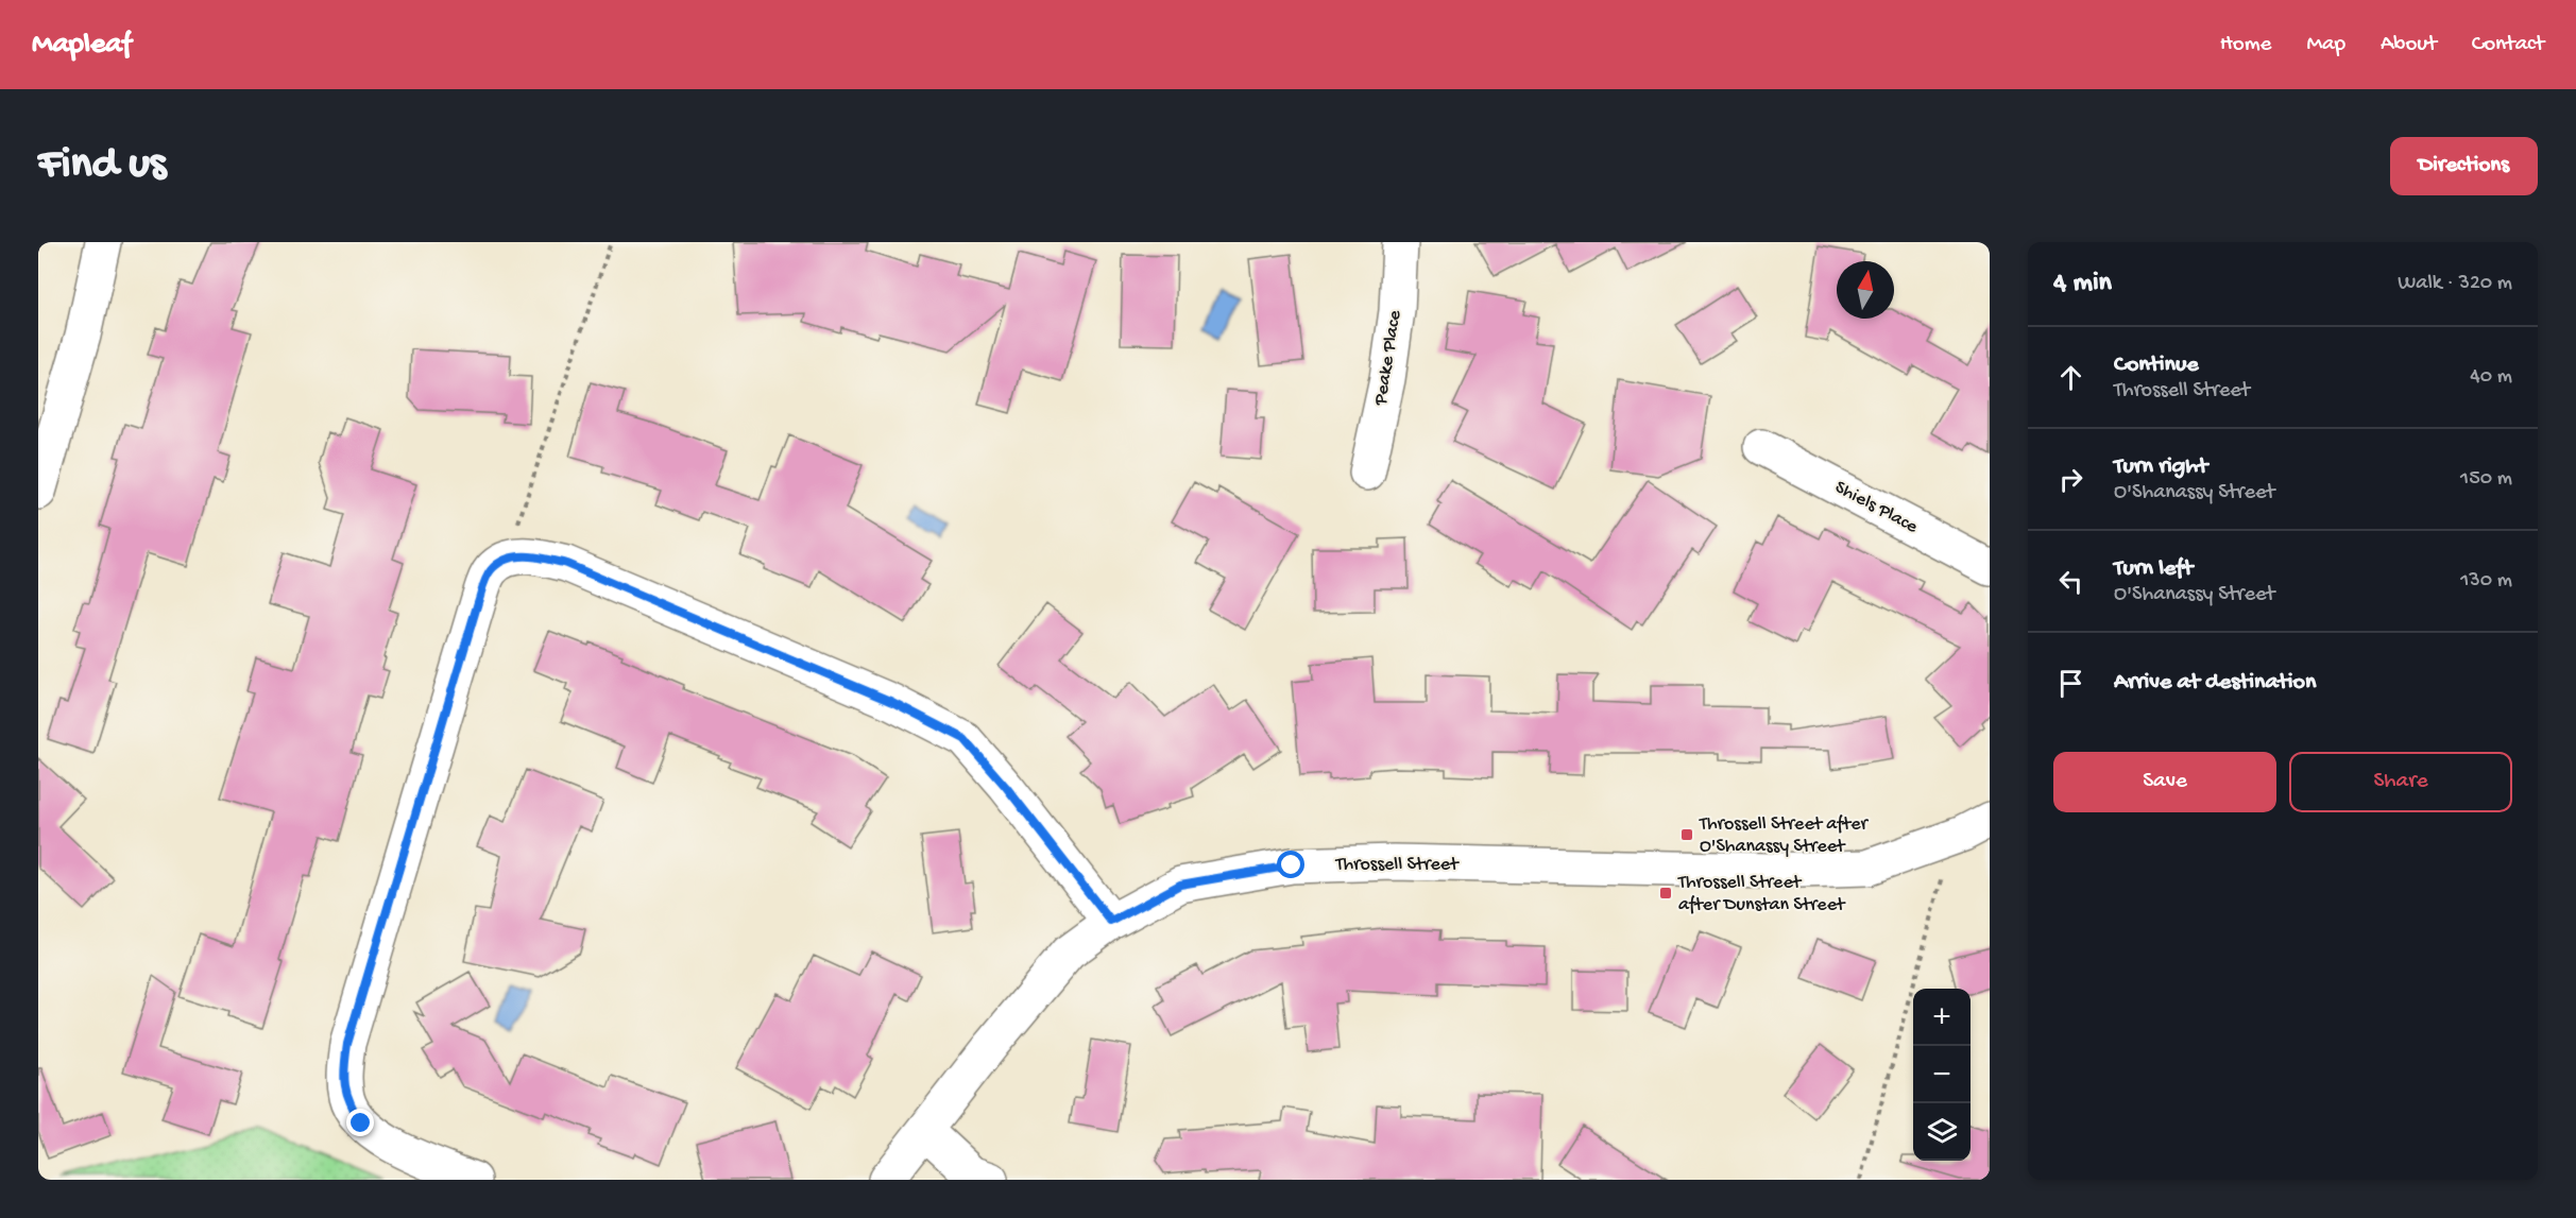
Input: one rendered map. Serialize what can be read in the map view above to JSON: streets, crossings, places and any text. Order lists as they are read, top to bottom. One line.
{"streets":{"street":["Peake Place","Shiels Place","Throssell Street"]},"places":{"transit":["Throssell Street after O'Shanassy Street","Throssell Street after Dunstan Street"]},"north":"top","page":{"header":"Mapleaf","nav":["Home","Map","About","Contact"],"buttons":["Directions",["Save","Share"]],"title":"Find us","heading":["4 min","Walk · 320 m"],"list":[["Continue","Throssell Street","40 m"],["Turn right","O'Shanassy Street","150 m"],["Turn left","O'Shanassy Street","130 m"],"Arrive at destination"],"map_buttons":["+","−"]}}
